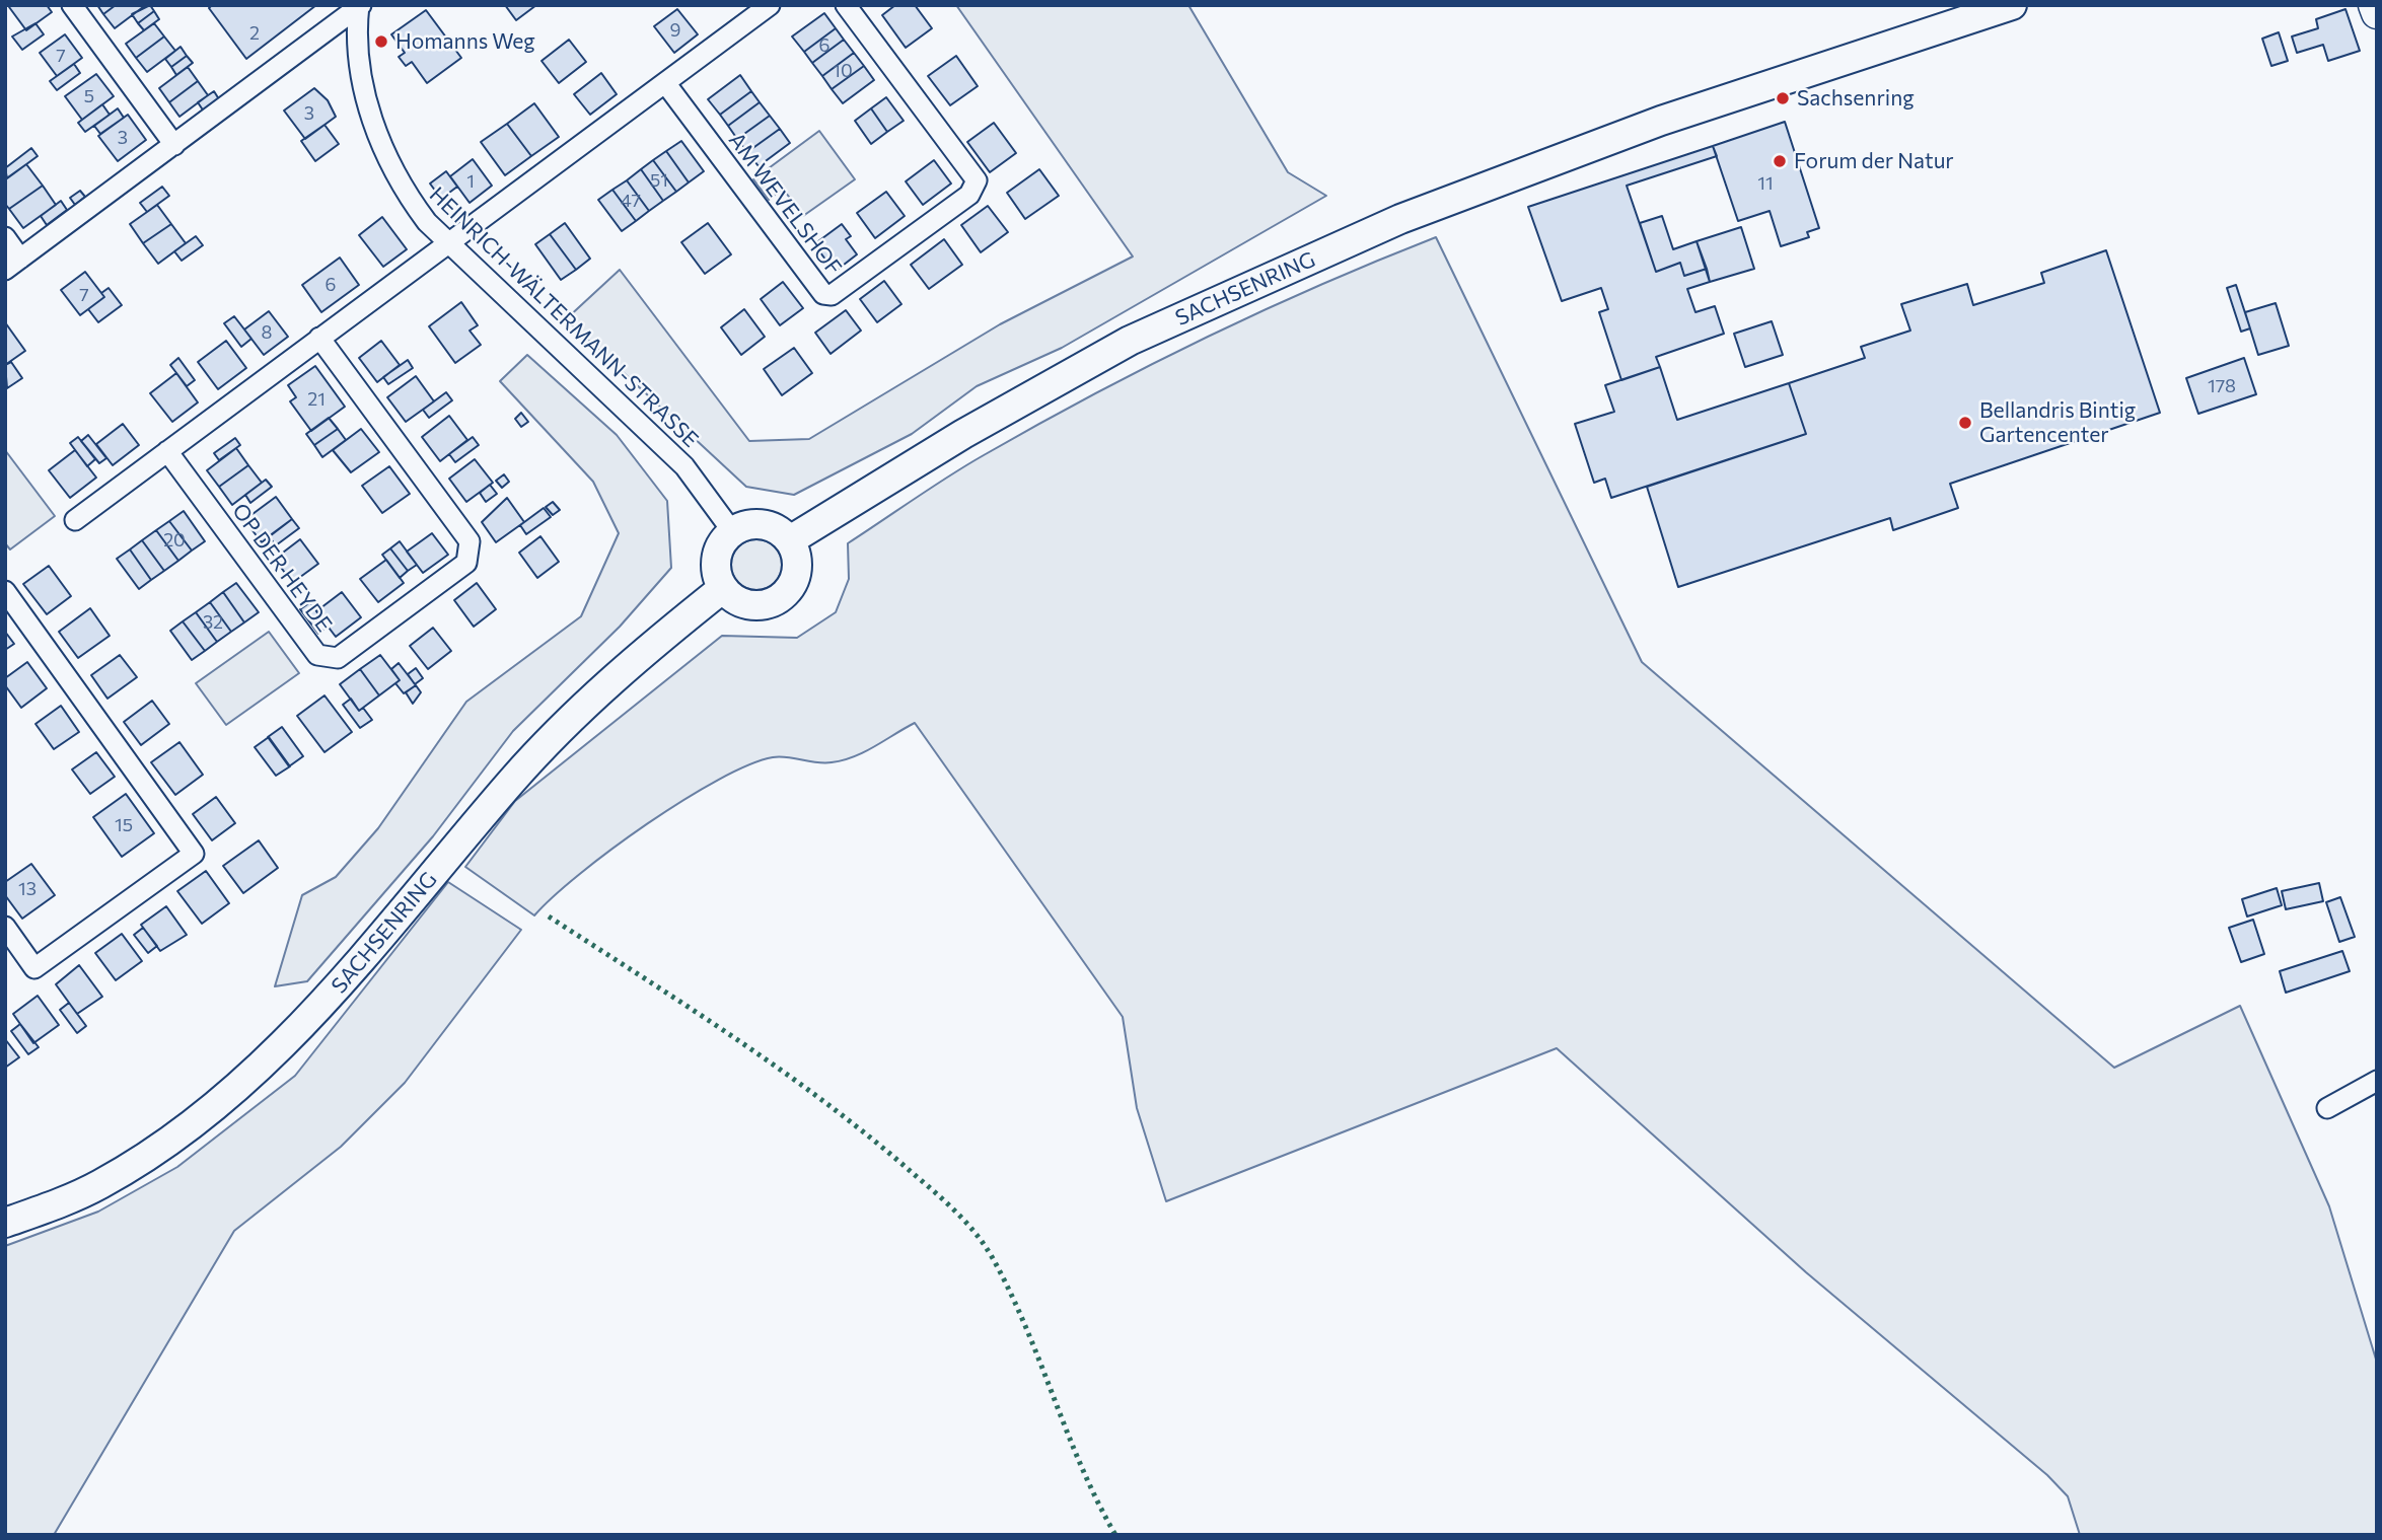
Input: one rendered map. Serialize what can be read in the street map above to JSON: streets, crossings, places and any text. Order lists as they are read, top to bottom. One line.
{"streets":{"street":["AM WEVELSHOF","SACHSENRING","HEINRICH-WÄLTERMANN-STRASSE","OP DER HEYDE"]},"crossings":[["SACHSENRING","HEINRICH-WÄLTERMANN-STRASSE"]],"places":["Homanns Weg","Sachsenring","Forum der Natur","Bellandris Bintig Gartencenter"],"house_numbers":["9","2","6","7","10","5","3","3","51","1","11","47","6","7","8","178","21","20","32","15","13"]}
